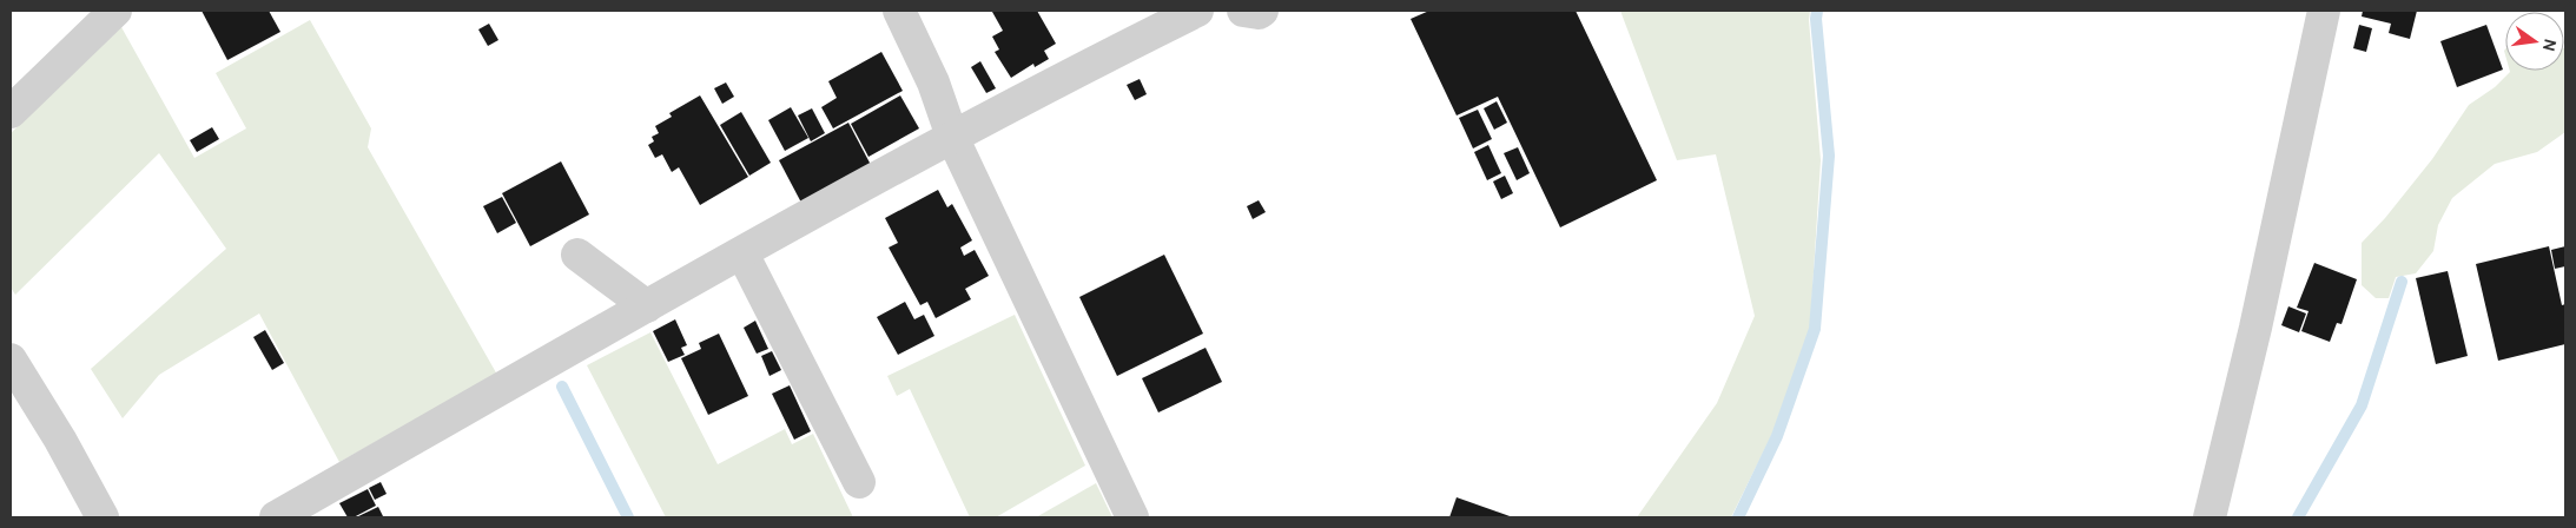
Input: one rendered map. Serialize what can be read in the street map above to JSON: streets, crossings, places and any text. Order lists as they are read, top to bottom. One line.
{"north":"right"}
